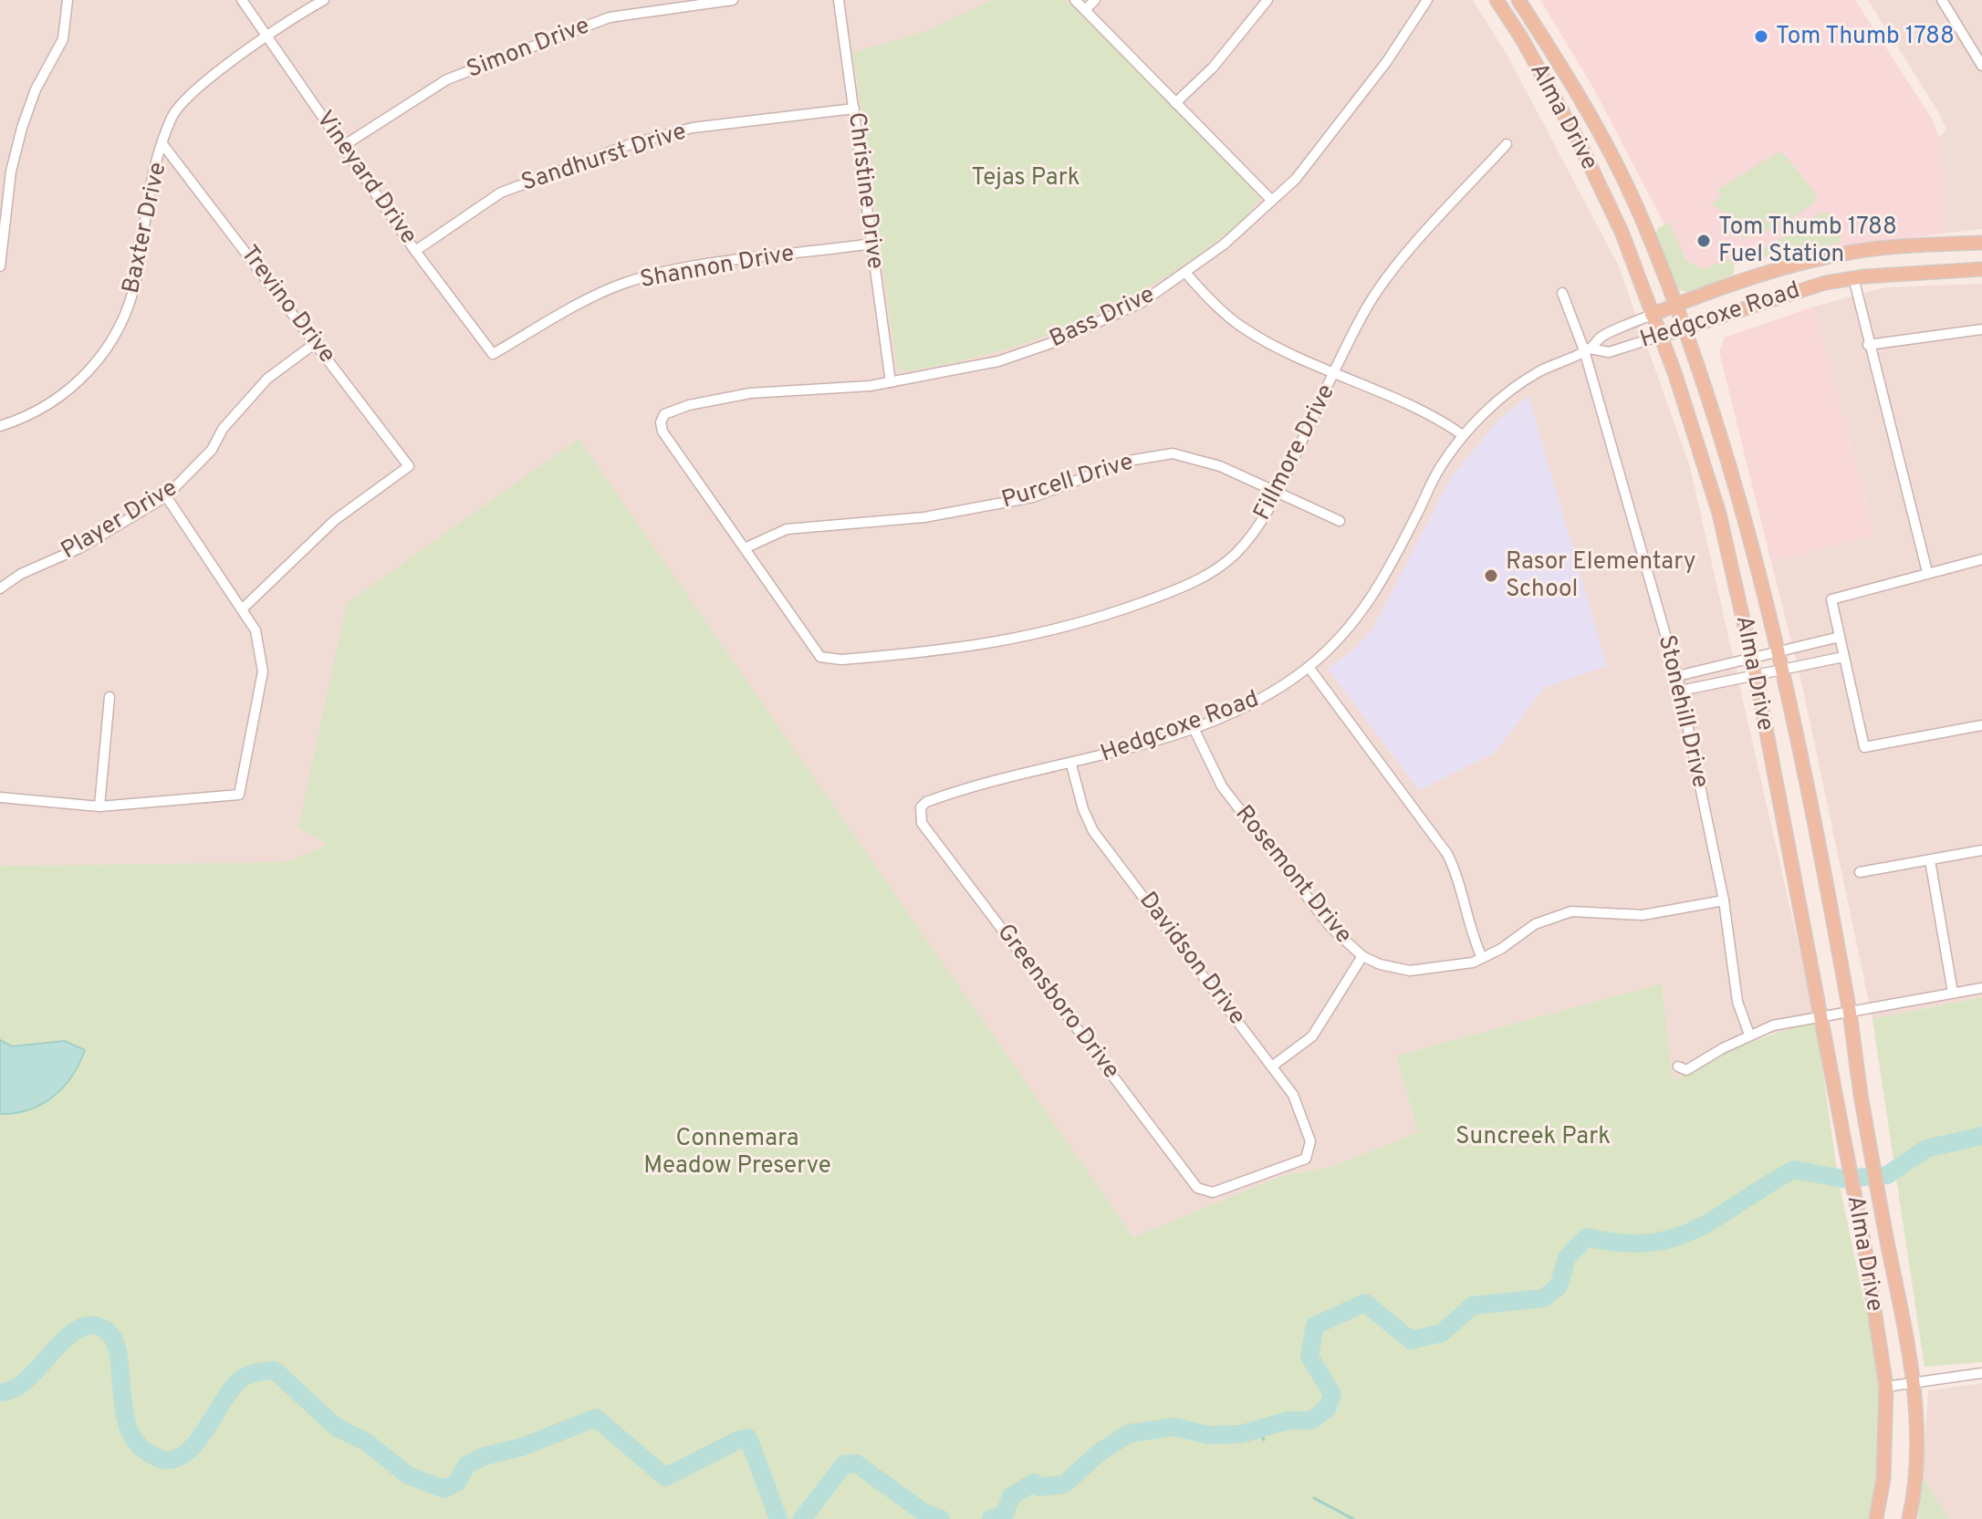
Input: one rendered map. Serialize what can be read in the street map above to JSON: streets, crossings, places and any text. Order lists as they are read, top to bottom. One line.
{"streets":{"main road":["Alma Drive","Hedgcoxe Road"],"street":["Simon Drive","Sandhurst Drive","Vineyard Drive","Christine Drive","Baxter Drive","Shannon Drive","Trevino Drive","Bass Drive","Fillmore Drive","Purcell Drive","Player Drive","Stonehill Drive","Rosemont Drive","Davidson Drive","Greensboro Drive"]},"crossings":[["Simon Drive","Vineyard Drive"],["Alma Drive","Hedgcoxe Road"],["Sandhurst Drive","Vineyard Drive"],["Sandhurst Drive","Christine Drive"],["Vineyard Drive","Baxter Drive"],["Vineyard Drive","Shannon Drive"],["Christine Drive","Shannon Drive"],["Christine Drive","Bass Drive"],["Baxter Drive","Trevino Drive"],["Trevino Drive","Player Drive"],["Hedgcoxe Road","Stonehill Drive"],["Hedgcoxe Road","Rosemont Drive"],["Hedgcoxe Road","Davidson Drive"],["Hedgcoxe Road","Greensboro Drive"],["Bass Drive","Fillmore Drive"],["Bass Drive","Purcell Drive"],["Fillmore Drive","Purcell Drive"],["Stonehill Drive","Rosemont Drive"],["Davidson Drive","Greensboro Drive"]],"parks":["Tejas Park","Suncreek Park","Connemara Meadow Preserve"],"places":["Tom Thumb 1788","Tom Thumb 1788 Fuel Station","Rasor Elementary School"]}
